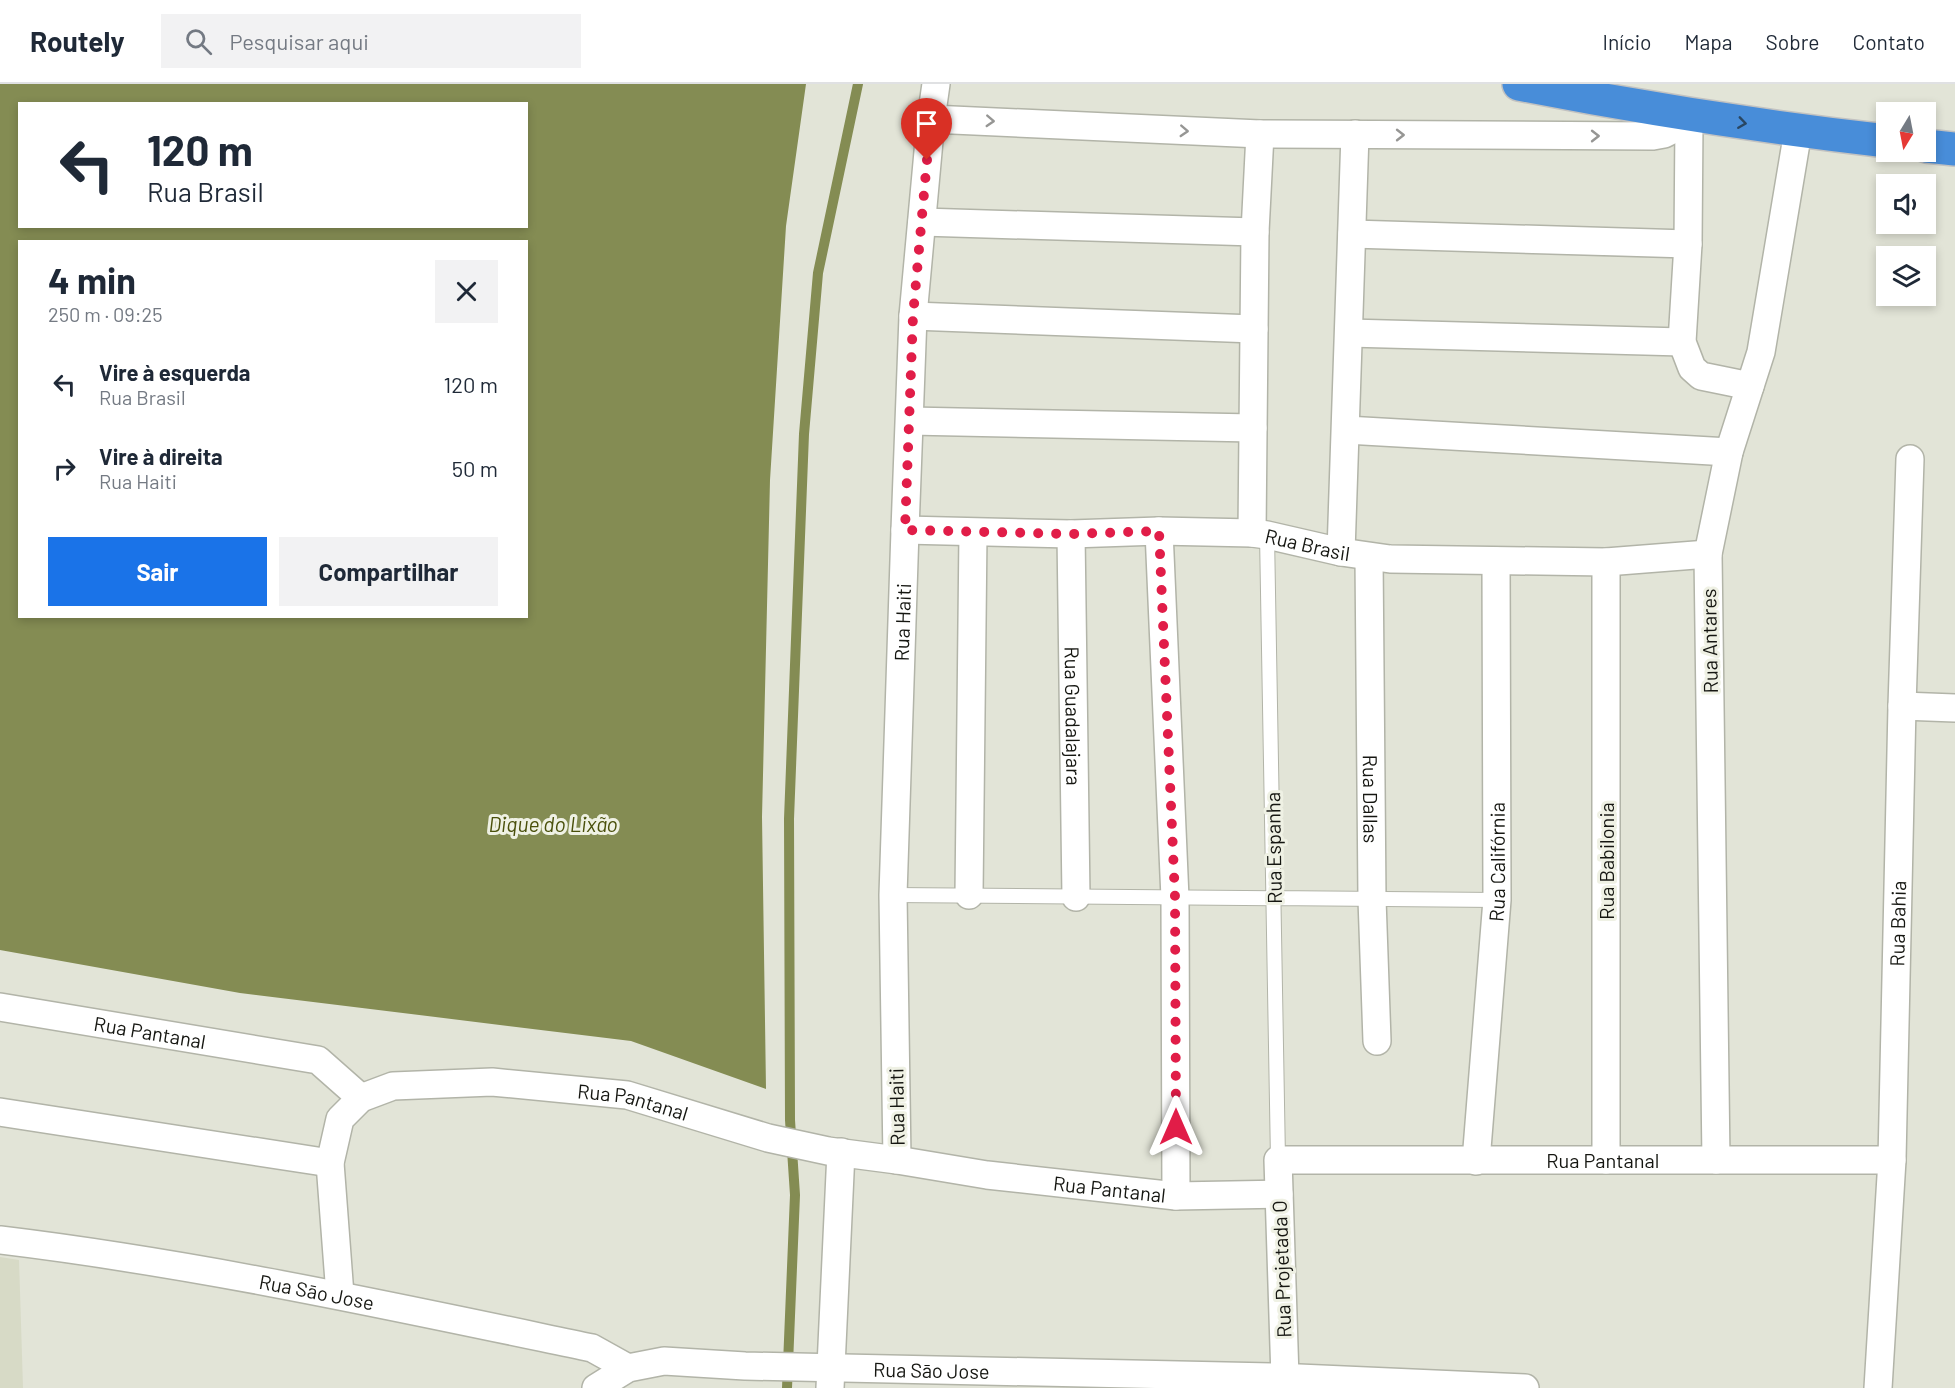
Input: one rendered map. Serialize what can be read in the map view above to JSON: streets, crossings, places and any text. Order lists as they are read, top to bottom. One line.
{"streets":{"street":["Rua Brasil","Rua Haiti","Rua Antares","Rua Guadalajara","Rua Dallas","Rua Califórnia","Rua Babilonia","Rua Bahia","Rua Pantanal","Rua Projetada O","Rua Sāo Jose"],"lane":["Rua Espanha"]},"crossings":[["Rua Brasil","Rua Haiti"],["Rua Brasil","Rua Antares"],["Rua Brasil","Rua Guadalajara"],["Rua Brasil","Rua Dallas"],["Rua Brasil","Rua Espanha"],["Rua Brasil","Rua Califórnia"],["Rua Brasil","Rua Babilonia"],["Rua Haiti","Rua Pantanal"],["Rua Antares","Rua Pantanal"],["Rua Espanha","Rua Pantanal"],["Rua Espanha","Rua Projetada O"],["Rua Califórnia","Rua Pantanal"],["Rua Babilonia","Rua Pantanal"],["Rua Bahia","Rua Pantanal"],["Rua Pantanal","Rua Projetada O"],["Rua Projetada O","Rua Sāo Jose"]],"water":["Dique do Lixão"],"north":"bottom","page":{"header":"Routely","search":"Pesquisar aqui","nav":["Início","Mapa","Sobre","Contato"],"turn":["120 m","Rua Brasil"],"heading":["4 min","250 m · 09:25"],"list":[{"name":"Vire à esquerda","note":"Rua Brasil","value":"120 m"},{"name":"Vire à direita","note":"Rua Haiti","value":"50 m"}],"buttons":["Sair","Compartilhar"]}}
